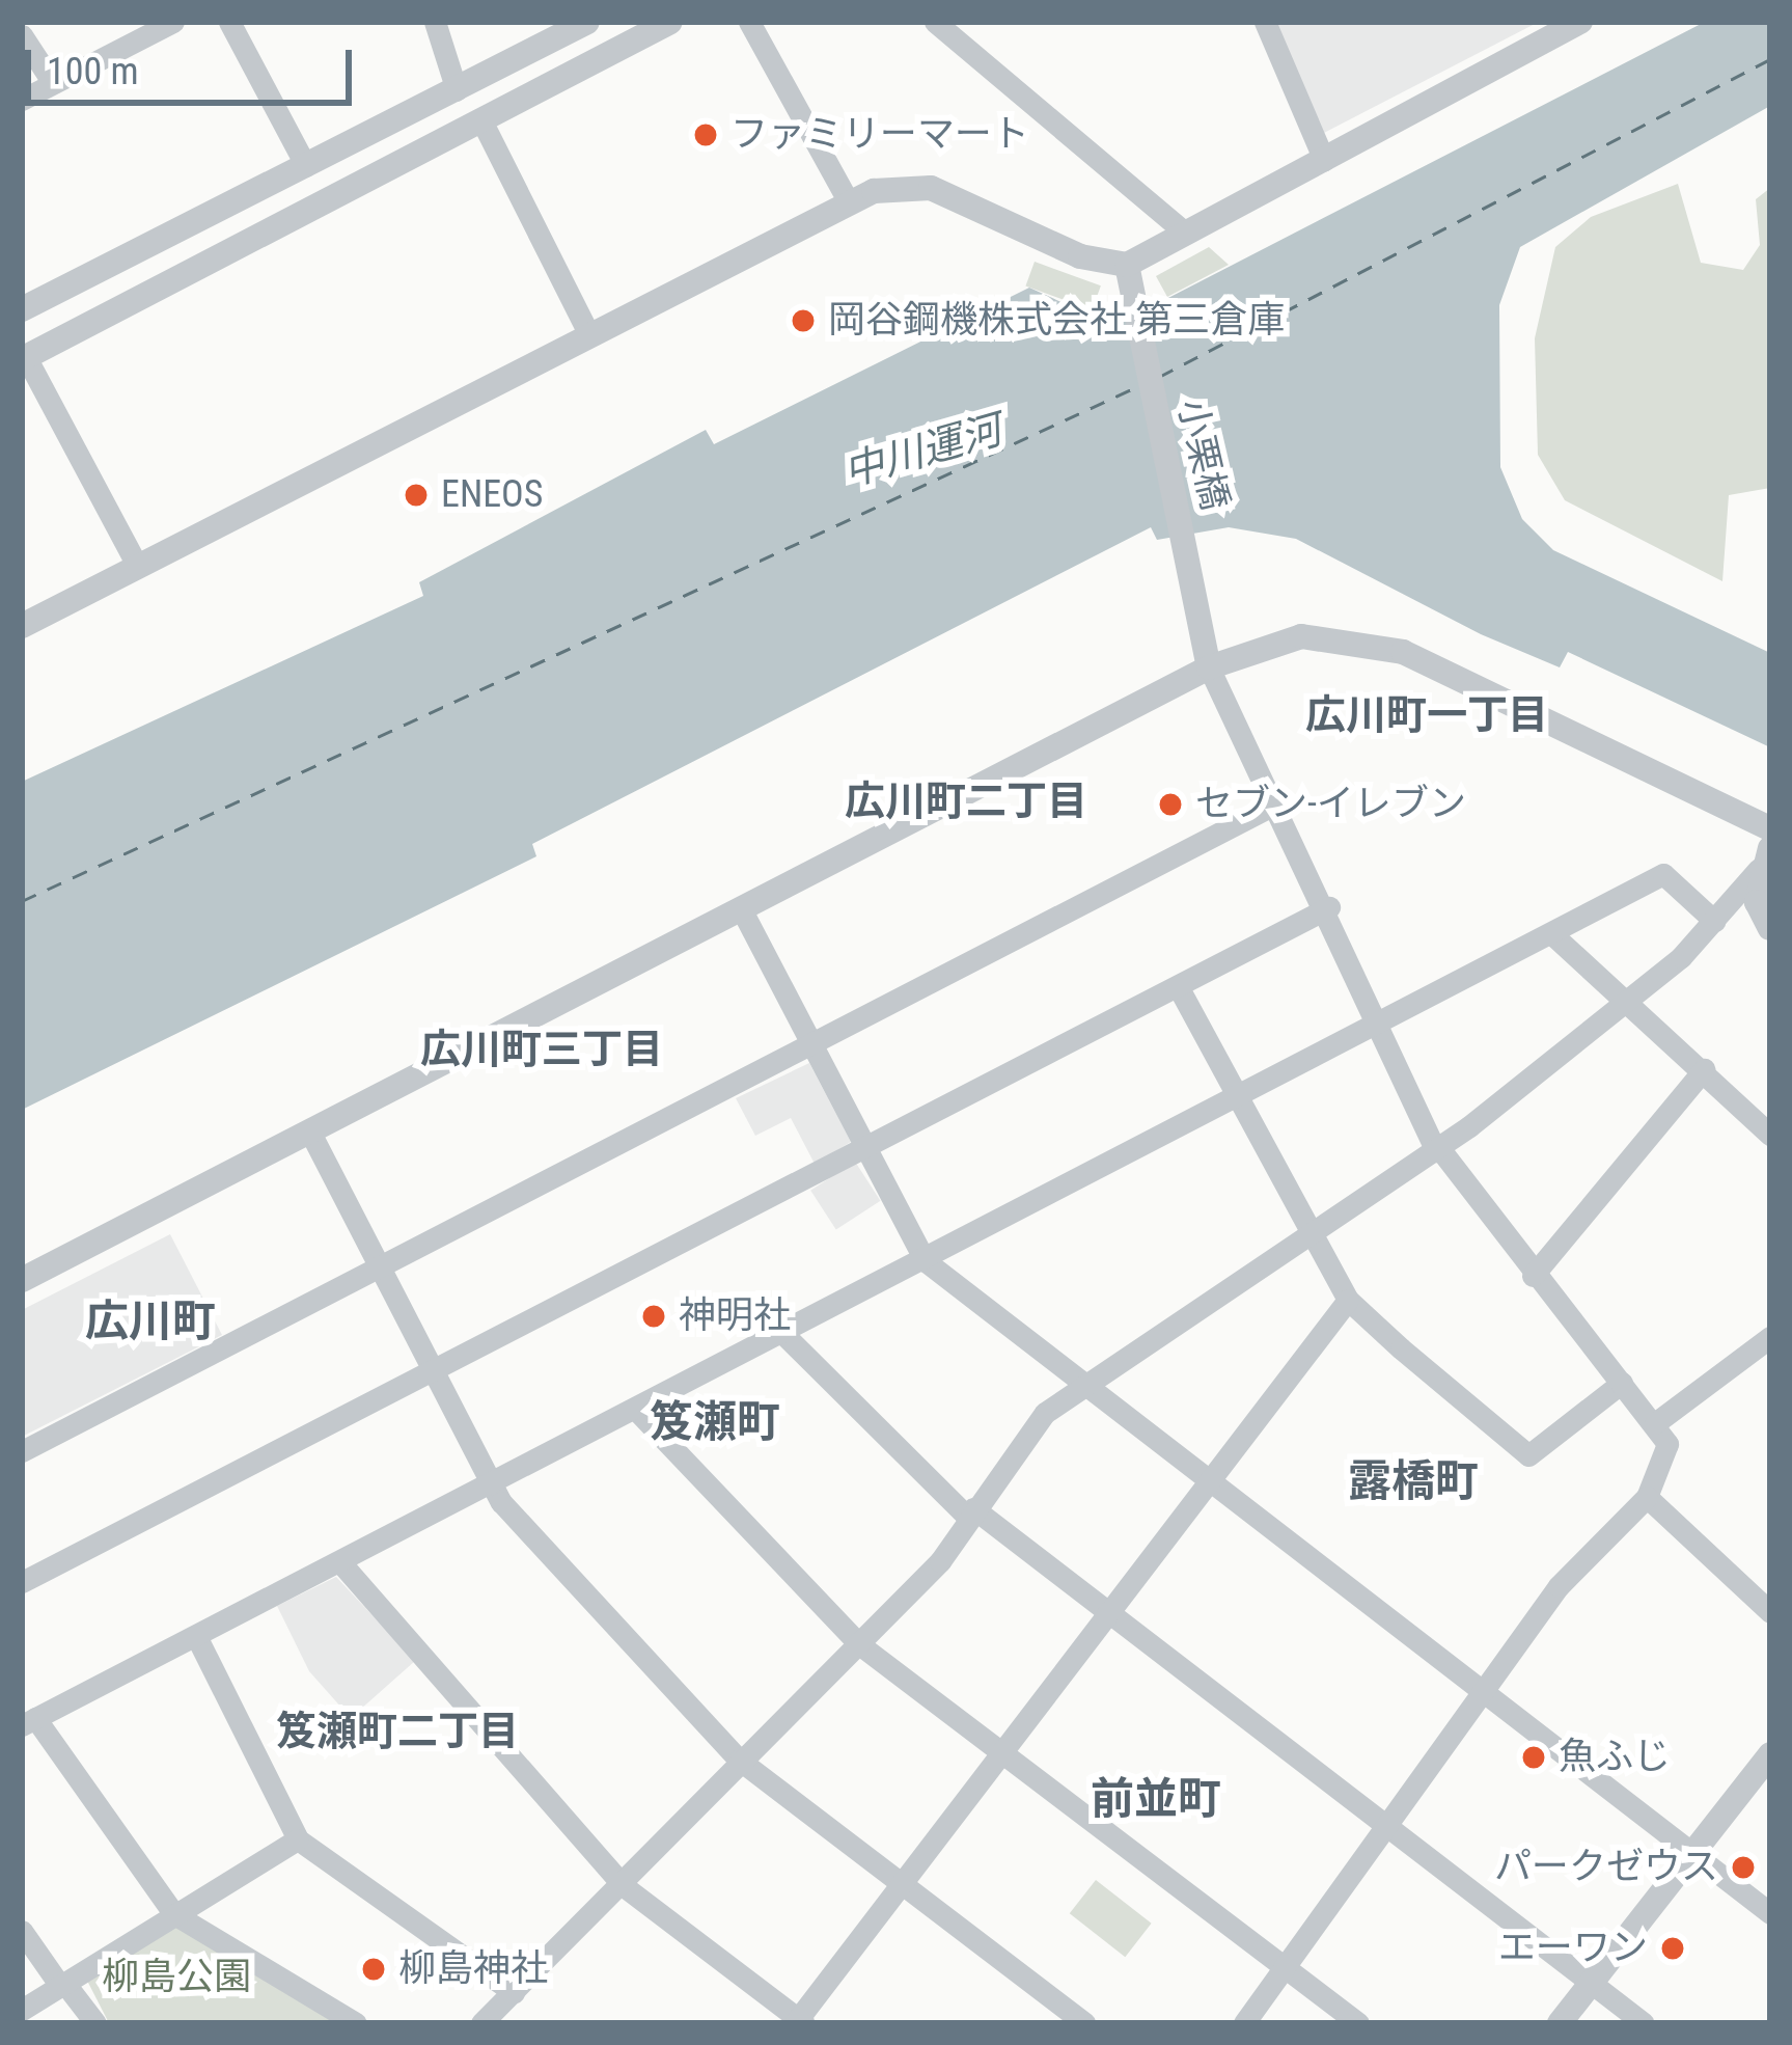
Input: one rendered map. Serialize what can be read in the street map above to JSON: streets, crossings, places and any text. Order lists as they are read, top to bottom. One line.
{"streets":{"street":["小栗橋"]},"districts":["広川町一丁目","広川町二丁目","広川町三丁目","広川町","笈瀬町","露橋町","笈瀬町二丁目","前並町"],"water":["中川運河"],"parks":["柳島公園"],"places":["ファミリーマート","岡谷鋼機株式会社 第三倉庫","ENEOS","セブン-イレブン","神明社","魚ふじ","パークゼウス","エーワン","柳島神社"],"scale_bar":"100 m"}
